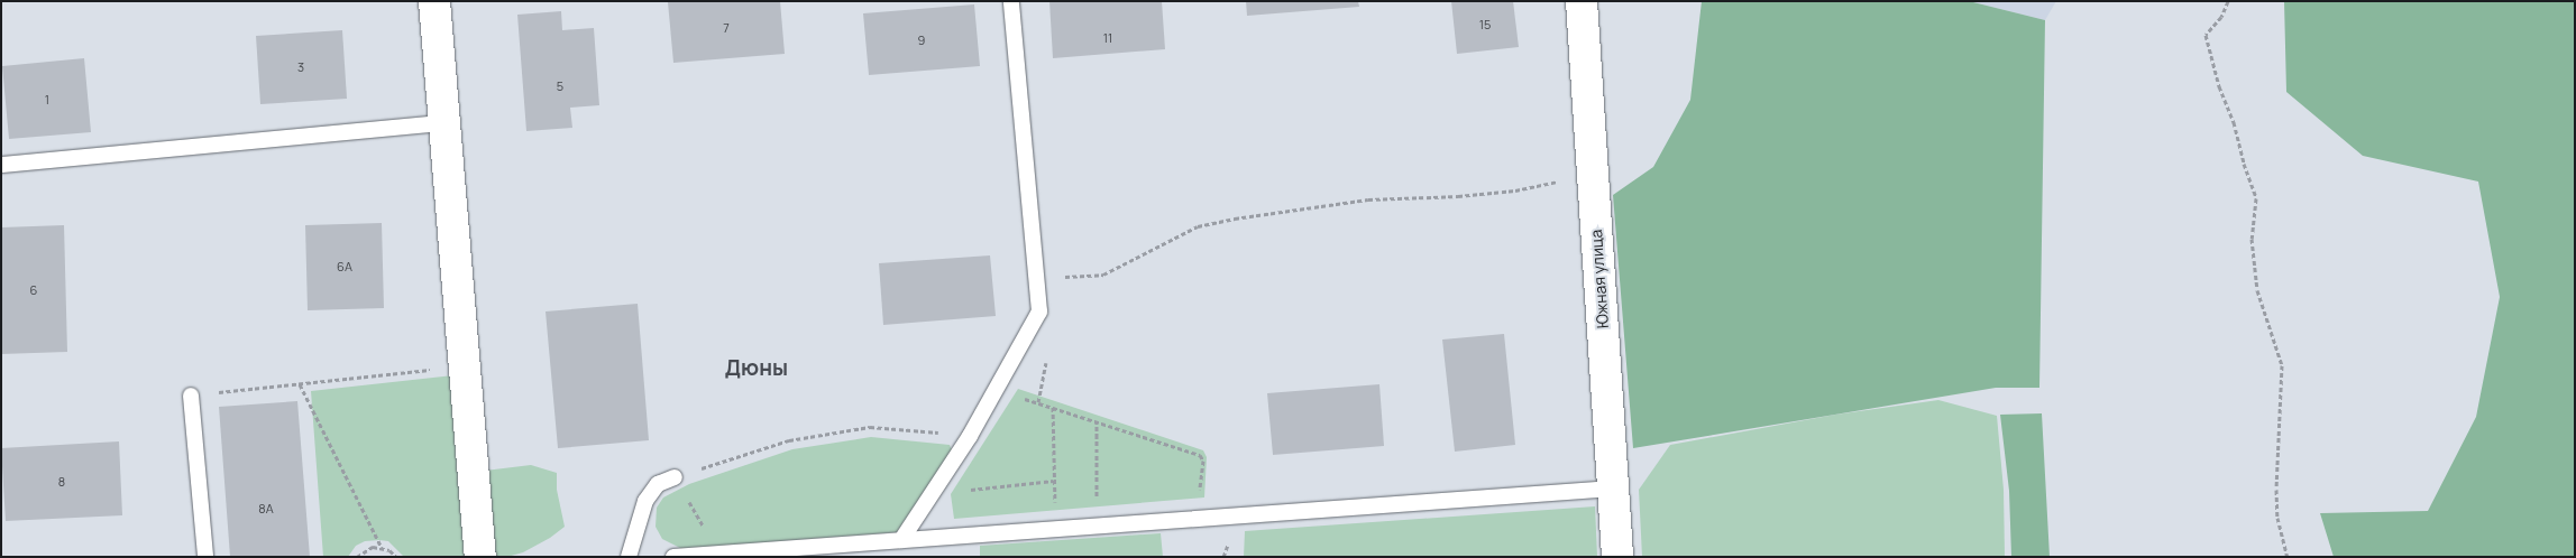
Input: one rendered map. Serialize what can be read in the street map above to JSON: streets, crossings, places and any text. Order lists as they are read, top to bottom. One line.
{"streets":{"street":["Южная улица"]},"districts":["Дюны"],"house_numbers":["15","7","11","9","3","5","1","6А","6","8","8А"]}
